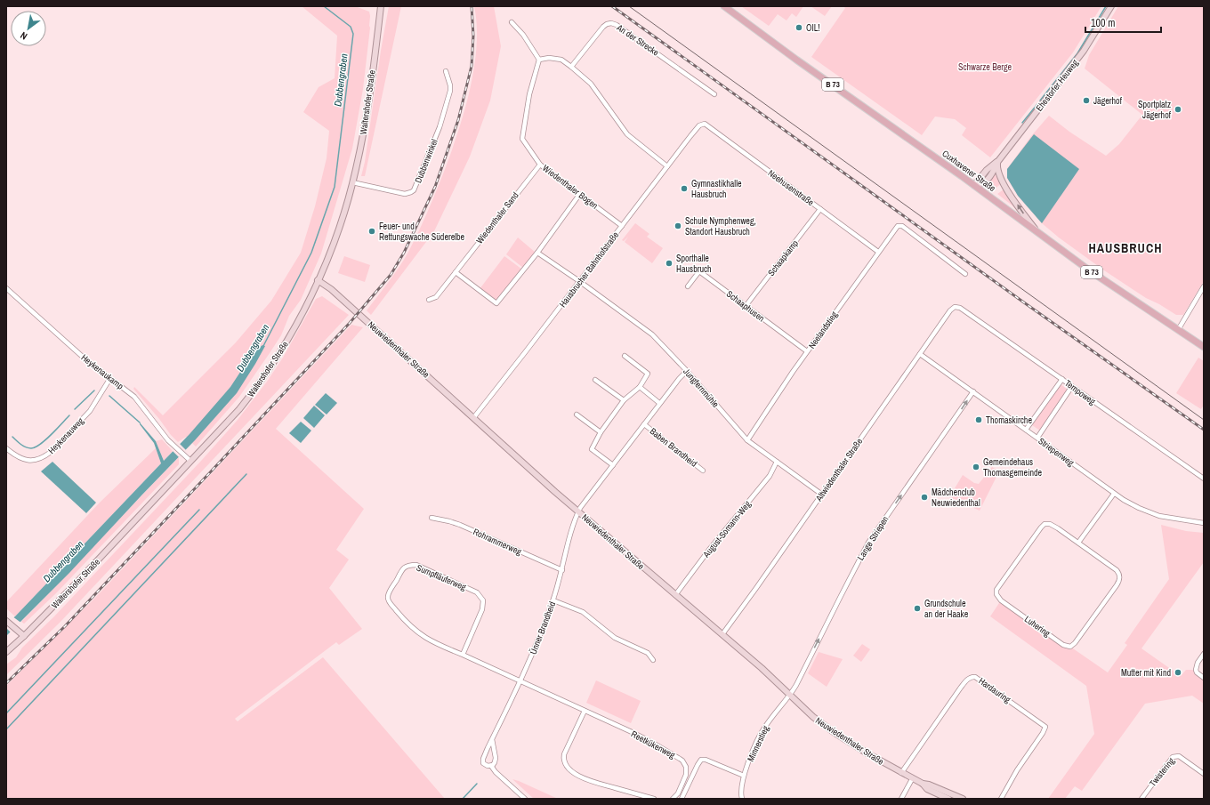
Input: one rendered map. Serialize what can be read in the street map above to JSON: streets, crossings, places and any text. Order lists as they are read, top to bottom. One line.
{"streets":{"main road":["B 73","Ehestorfer Heuweg","Waltershofer Straße","Cuxhavener Straße","Neuwiedenthaler Straße"],"street":["An der Strecke","Dubbenwinkel","Wiedenthaler Bogen","Neehusenstraße","Wiedenthaler Sand","Schaapkamp","Hausbrucher Bahnhofstraße","Schaaphusen","Neelandstieg","Heykenaukamp","Jungfernmühle","Tempoweg","Heykenauweg","Baben Brandheid","Striepenweg","Altwiedenthaler Straße","August-Somann-Weg","Lange Striepen","Rohrammerweg","Sumpfläuferweg","Luhering","Ünner Brandheid","Hardauring","Minnerstieg","Reetkükenweg","Twistering"]},"crossings":[["Ehestorfer Heuweg","Cuxhavener Straße"],["Waltershofer Straße","Dubbenwinkel"],["Waltershofer Straße","Neuwiedenthaler Straße"],["Waltershofer Straße","Heykenaukamp"],["Wiedenthaler Bogen","Wiedenthaler Sand"],["Wiedenthaler Bogen","Hausbrucher Bahnhofstraße"],["Neehusenstraße","Schaapkamp"],["Neehusenstraße","Hausbrucher Bahnhofstraße"],["Neehusenstraße","Neelandstieg"],["Schaapkamp","Schaaphusen"],["Hausbrucher Bahnhofstraße","Neuwiedenthaler Straße"],["Hausbrucher Bahnhofstraße","Jungfernmühle"],["Schaaphusen","Neelandstieg"],["Neelandstieg","Jungfernmühle"],["Neuwiedenthaler Straße","Baben Brandheid"],["Neuwiedenthaler Straße","Altwiedenthaler Straße"],["Neuwiedenthaler Straße","August-Somann-Weg"],["Neuwiedenthaler Straße","Lange Striepen"],["Neuwiedenthaler Straße","Ünner Brandheid"],["Neuwiedenthaler Straße","Hardauring"],["Neuwiedenthaler Straße","Minnerstieg"],["Heykenaukamp","Heykenauweg"],["Jungfernmühle","Baben Brandheid"],["Jungfernmühle","Altwiedenthaler Straße"],["Jungfernmühle","August-Somann-Weg"],["Tempoweg","Altwiedenthaler Straße"],["Baben Brandheid","Ünner Brandheid"],["Striepenweg","Altwiedenthaler Straße"],["Striepenweg","Lange Striepen"],["Lange Striepen","Minnerstieg"],["Rohrammerweg","Ünner Brandheid"],["Sumpfläuferweg","Ünner Brandheid"],["Sumpfläuferweg","Reetkükenweg"],["Ünner Brandheid","Reetkükenweg"]],"one_way":["Lange Striepen"],"districts":["HAUSBRUCH"],"water":["Dubbengraben"],"parks":["Schwarze Berge"],"places":["OIL!","Jägerhof","Sportplatz Jägerhof","Gymnastikhalle Hausbruch","Schule Nymphenweg, Standort Hausbruch","Feuer- und Rettungswache Süderelbe","Sporthalle Hausbruch","Thomaskirche","Gemeindehaus Thomasgemeinde","Mädchenclub Neuwiedenthal","Grundschule an der Haake","Mutter mit Kind"],"scale_bar":"100 m","north":"bottom left"}
